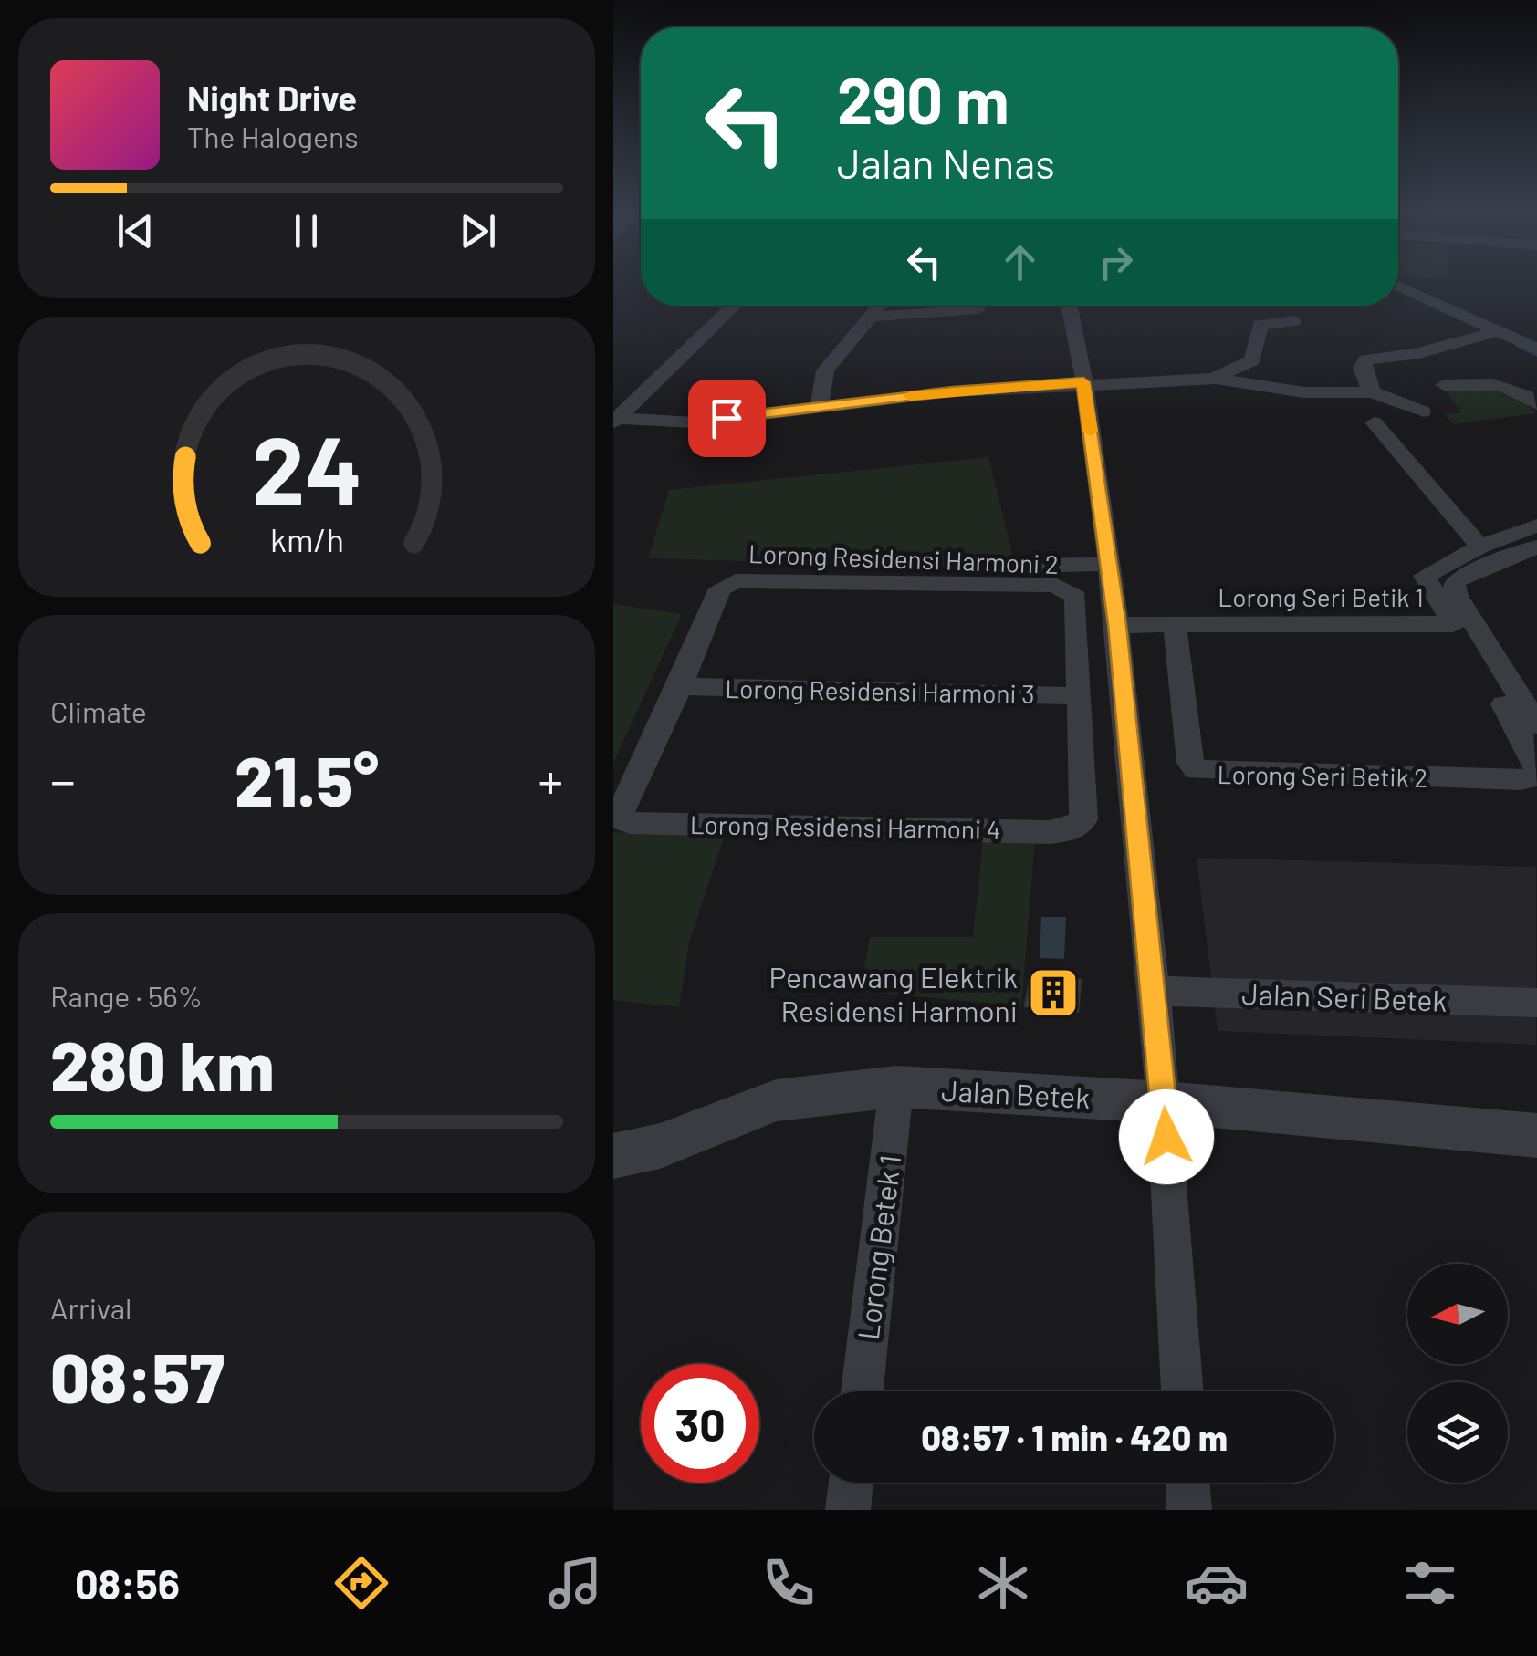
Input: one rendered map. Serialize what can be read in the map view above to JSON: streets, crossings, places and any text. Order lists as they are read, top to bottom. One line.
{"streets":{"street":["Lorong Residensi Harmoni 2","Lorong Seri Betik 1","Lorong Residensi Harmoni 3","Lorong Seri Betik 2","Lorong Residensi Harmoni 4","Jalan Seri Betek","Jalan Betek","Lorong Betek 1"]},"crossings":[["Lorong Residensi Harmoni 2","Lorong Residensi Harmoni 3"],["Lorong Residensi Harmoni 2","Lorong Residensi Harmoni 4"],["Lorong Seri Betik 1","Lorong Seri Betik 2"],["Lorong Residensi Harmoni 3","Lorong Residensi Harmoni 4"],["Jalan Betek","Lorong Betek 1"]],"places":{"building":["Pencawang Elektrik Residensi Harmoni"]},"north":"left","page":{"turn":["290 m","Jalan Nenas"],"song":["Night Drive","The Halogens"],"tile":["Climate",["Range · 56%","280 km"],["Arrival","08:57"]],"heat":["−","21.5°","+"],"limit":"30","trip":"08:57 · 1 min · 420 m","tabs":"08:56","gauge":["24","km/h"]}}
